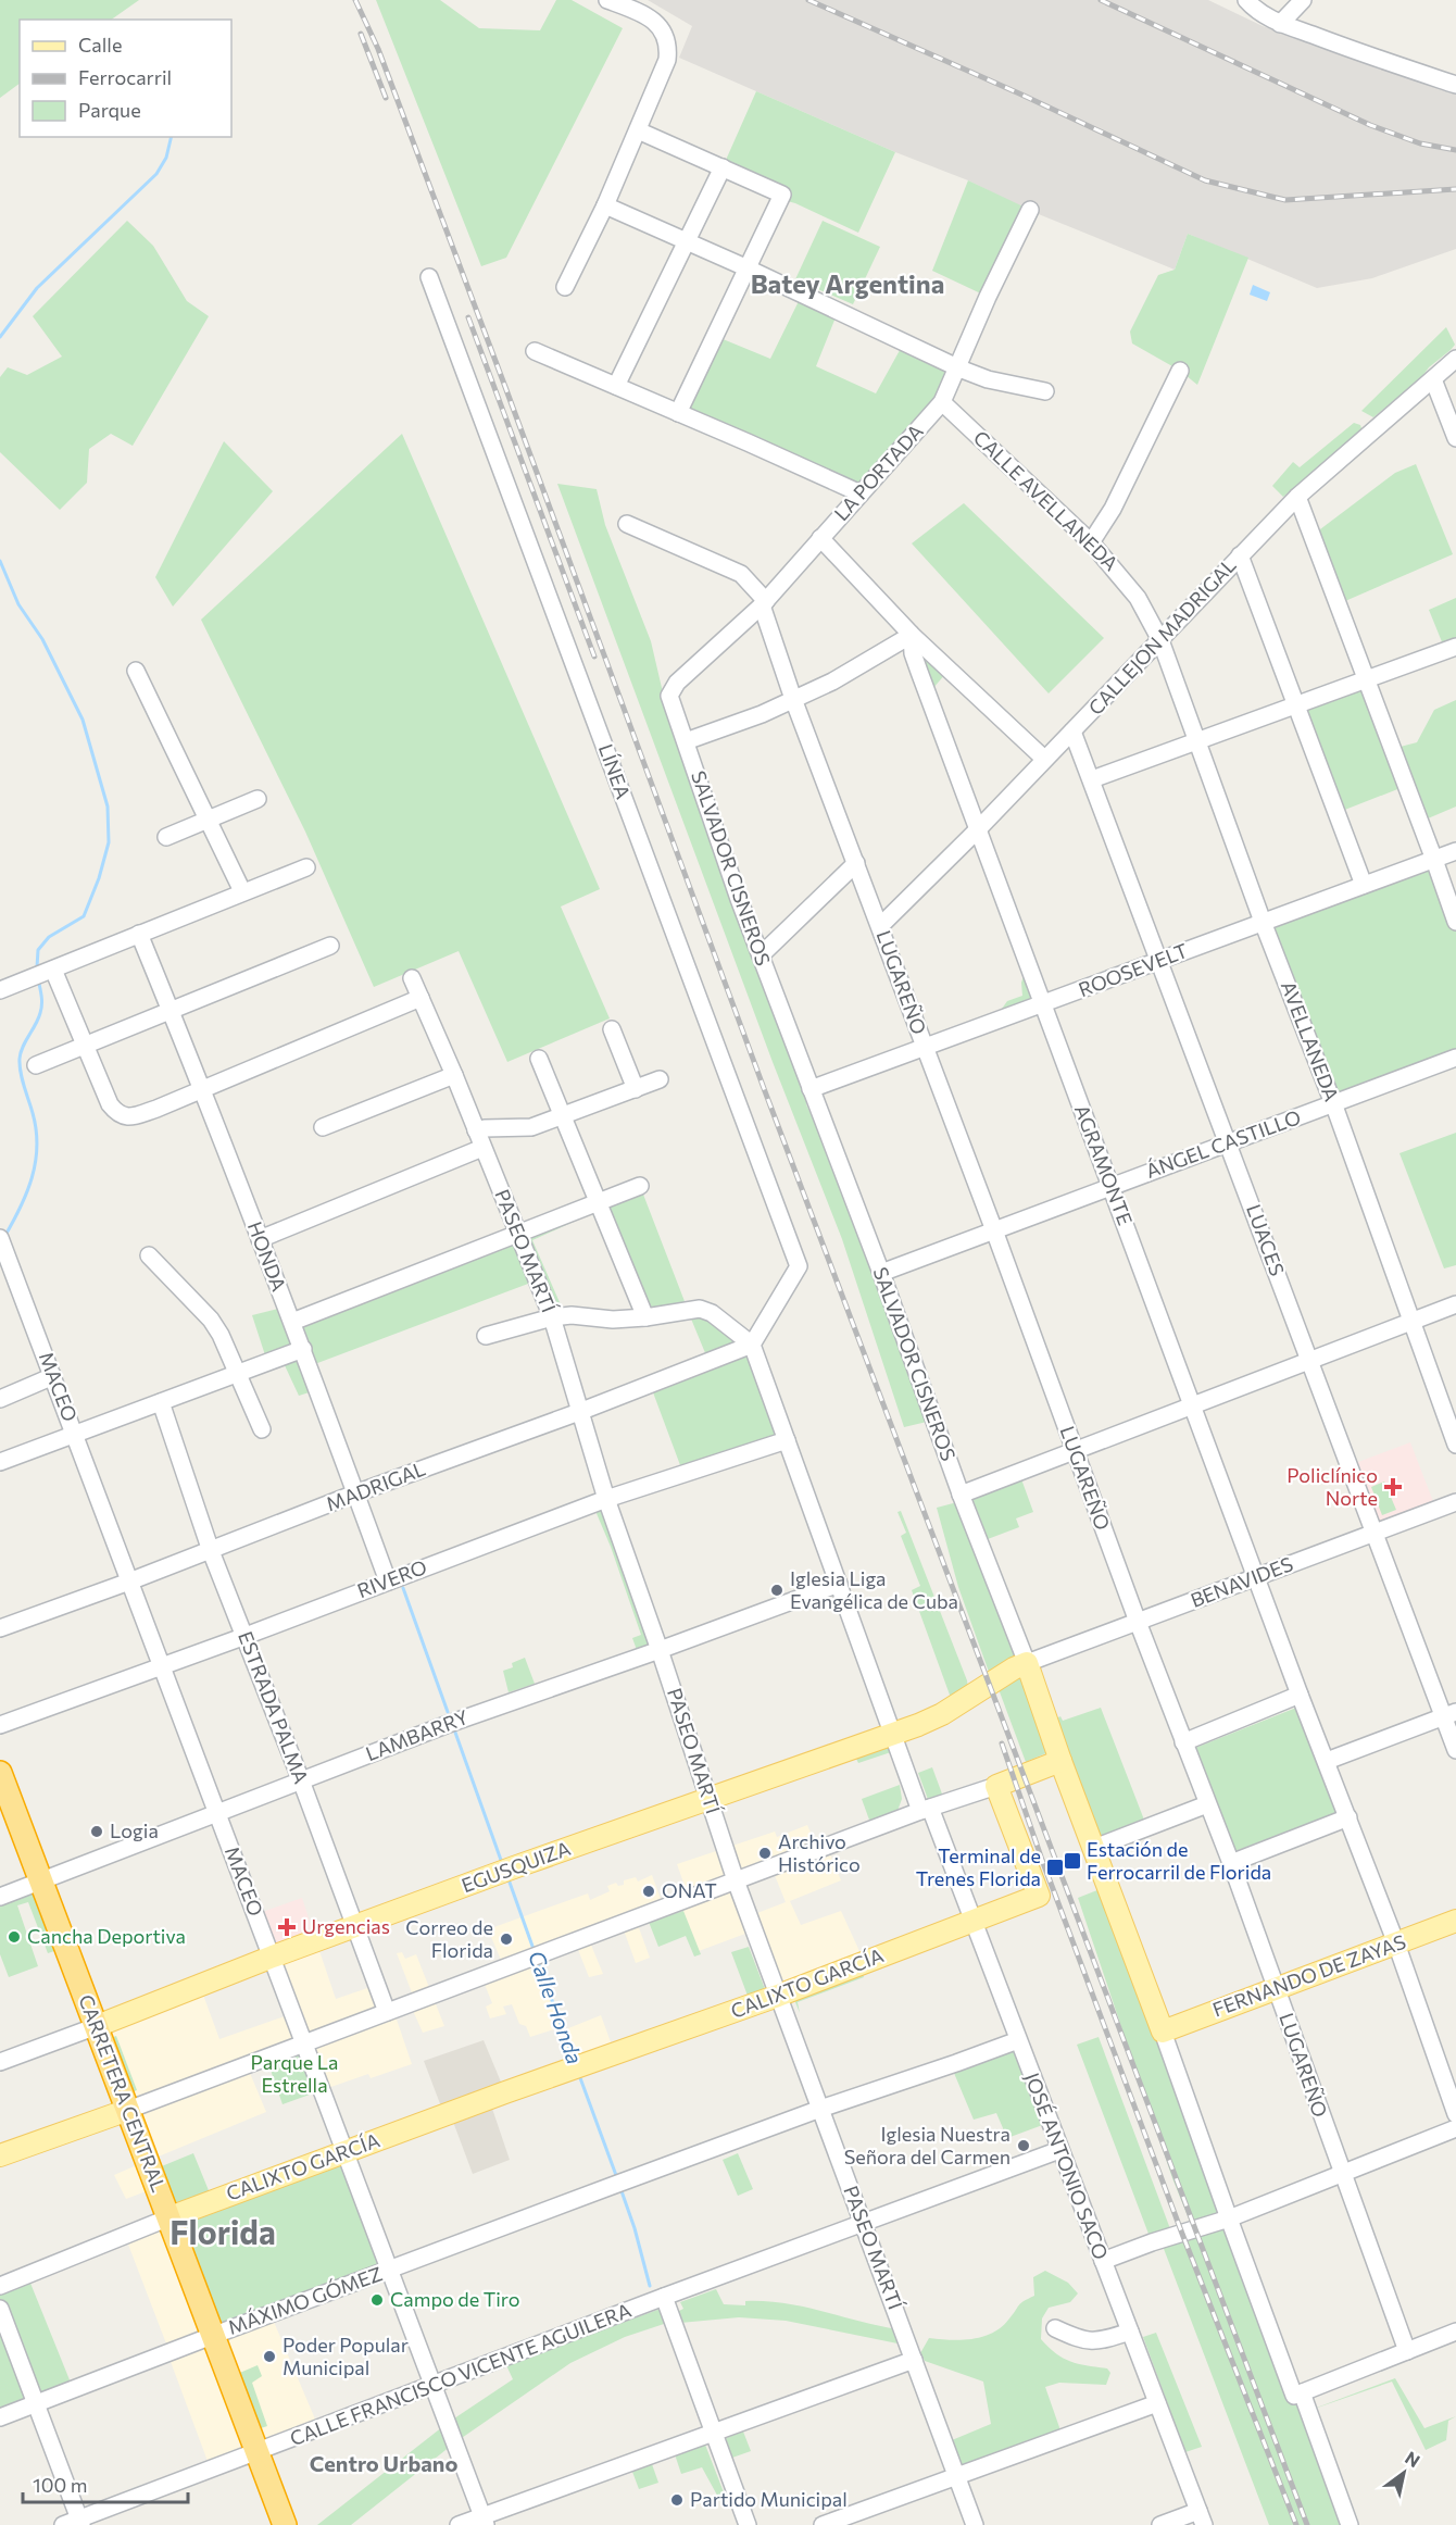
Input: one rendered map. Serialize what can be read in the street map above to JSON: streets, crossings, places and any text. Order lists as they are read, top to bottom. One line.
{"streets":{"highway":["CARRETERA CENTRAL"],"main road":["SALVADOR CISNEROS","EGUSQUIZA","FERNANDO DE ZAYAS","CALIXTO GARCÍA"],"street":["LA PORTADA","CALLE AVELLANEDA","CALLEJON MADRIGAL","LÍNEA","ROOSEVELT","LUGAREÑO","AVELLANEDA","ÁNGEL CASTILLO","AGRAMONTE","LUACES","PASEO MARTÍ","HONDA","MACEO","MADRIGAL","RIVERO","BENAVIDES","ESTRADA PALMA","LAMBARRY","JOSÉ ANTONIO SACO","MÁXIMO GÓMEZ","CALLE FRANCISCO VICENTE AGUILERA"]},"crossings":[["LA PORTADA","CALLE AVELLANEDA"],["LA PORTADA","SALVADOR CISNEROS"],["LA PORTADA","LUGAREÑO"],["CALLE AVELLANEDA","CALLEJON MADRIGAL"],["CALLE AVELLANEDA","AVELLANEDA"],["CALLEJON MADRIGAL","LUGAREÑO"],["CALLEJON MADRIGAL","AVELLANEDA"],["CALLEJON MADRIGAL","AGRAMONTE"],["CALLEJON MADRIGAL","LUACES"],["LÍNEA","MADRIGAL"],["LÍNEA","JOSÉ ANTONIO SACO"],["SALVADOR CISNEROS","ROOSEVELT"],["SALVADOR CISNEROS","ÁNGEL CASTILLO"],["SALVADOR CISNEROS","BENAVIDES"],["SALVADOR CISNEROS","EGUSQUIZA"],["SALVADOR CISNEROS","FERNANDO DE ZAYAS"],["ROOSEVELT","LUGAREÑO"],["ROOSEVELT","AVELLANEDA"],["ROOSEVELT","AGRAMONTE"],["ROOSEVELT","LUACES"],["LUGAREÑO","ÁNGEL CASTILLO"],["LUGAREÑO","BENAVIDES"],["LUGAREÑO","FERNANDO DE ZAYAS"],["AVELLANEDA","ÁNGEL CASTILLO"],["ÁNGEL CASTILLO","AGRAMONTE"],["ÁNGEL CASTILLO","LUACES"],["AGRAMONTE","BENAVIDES"],["AGRAMONTE","FERNANDO DE ZAYAS"],["LUACES","BENAVIDES"],["PASEO MARTÍ","MADRIGAL"],["PASEO MARTÍ","RIVERO"],["PASEO MARTÍ","LAMBARRY"],["PASEO MARTÍ","EGUSQUIZA"],["PASEO MARTÍ","CALIXTO GARCÍA"],["PASEO MARTÍ","MÁXIMO GÓMEZ"],["PASEO MARTÍ","CALLE FRANCISCO VICENTE AGUILERA"],["HONDA","MADRIGAL"],["HONDA","RIVERO"],["MACEO","MADRIGAL"],["MACEO","RIVERO"],["MACEO","LAMBARRY"],["MACEO","EGUSQUIZA"],["MACEO","CALIXTO GARCÍA"],["MACEO","MÁXIMO GÓMEZ"],["MACEO","CALLE FRANCISCO VICENTE AGUILERA"],["MADRIGAL","ESTRADA PALMA"],["MADRIGAL","JOSÉ ANTONIO SACO"],["RIVERO","ESTRADA PALMA"],["RIVERO","JOSÉ ANTONIO SACO"],["BENAVIDES","EGUSQUIZA"],["ESTRADA PALMA","LAMBARRY"],["ESTRADA PALMA","EGUSQUIZA"],["LAMBARRY","CARRETERA CENTRAL"],["LAMBARRY","JOSÉ ANTONIO SACO"],["EGUSQUIZA","CARRETERA CENTRAL"],["EGUSQUIZA","JOSÉ ANTONIO SACO"],["CALIXTO GARCÍA","CARRETERA CENTRAL"],["CALIXTO GARCÍA","JOSÉ ANTONIO SACO"],["CARRETERA CENTRAL","MÁXIMO GÓMEZ"],["CARRETERA CENTRAL","CALLE FRANCISCO VICENTE AGUILERA"],["JOSÉ ANTONIO SACO","CALLE FRANCISCO VICENTE AGUILERA"]],"districts":["Batey Argentina","Florida","Centro Urbano"],"water":["Calle Honda"],"parks":["Parque La Estrella"],"places":{"health":["Policlínico Norte","Urgencias"],"other":["Iglesia Liga Evangélica de Cuba","Logia","Archivo Histórico","ONAT","Cancha Deportiva","Correo de Florida","Iglesia Nuestra Señora del Carmen","Campo de Tiro","Poder Popular Municipal","Partido Municipal"],"transit":["Estación de Ferrocarril de Florida","Terminal de Trenes Florida"]},"legend":["Calle","Ferrocarril","Parque"],"scale_bar":"100 m","north":"top right"}
